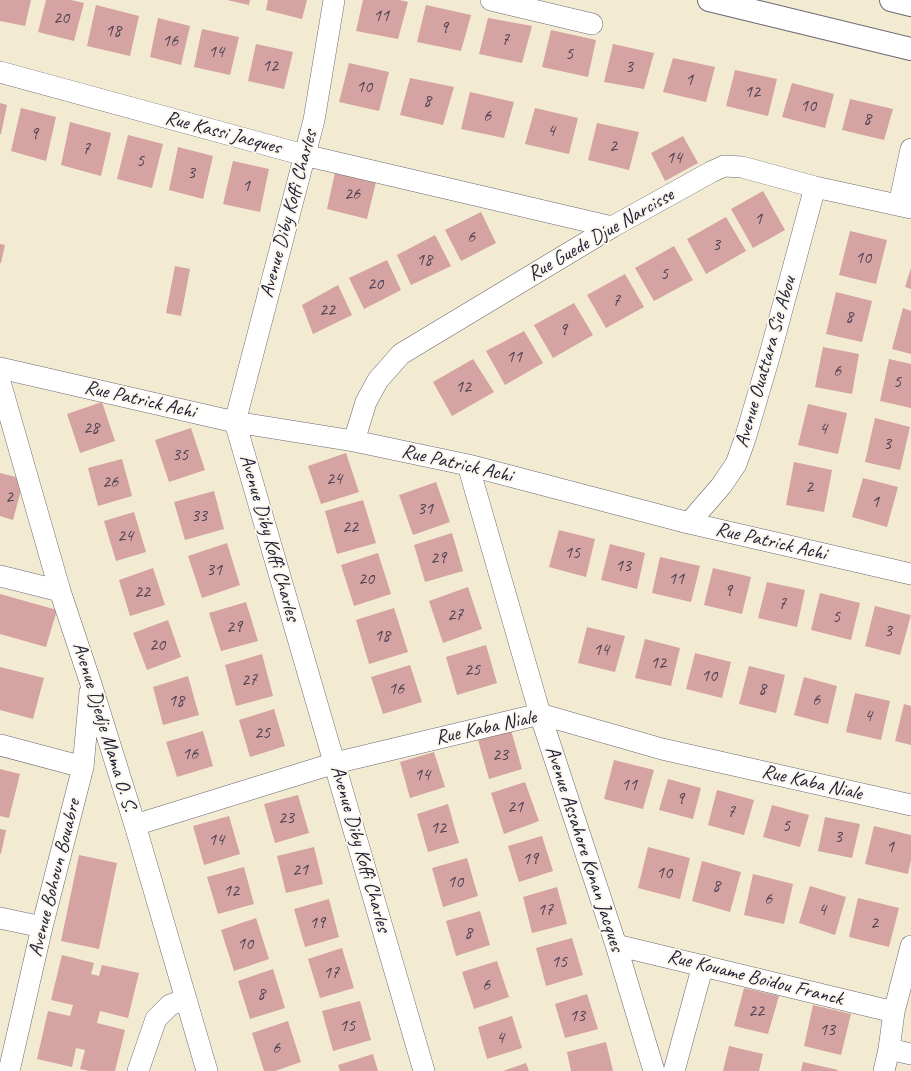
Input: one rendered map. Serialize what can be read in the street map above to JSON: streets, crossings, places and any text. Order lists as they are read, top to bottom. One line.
{"streets":{"street":["Rue Kassi Jacques","Avenue Diby Koffi Charles","Rue Guede Djue Narcisse","Avenue Ouattara Sie Abou","Rue Patrick Achi","Avenue Djedje Mama O. S.","Rue Kaba Niale","Avenue Assahore Konan Jacques","Avenue Bohoun Bouabre","Rue Kouame Boidou Franck"]},"crossings":[["Rue Kassi Jacques","Avenue Diby Koffi Charles"],["Rue Kassi Jacques","Rue Guede Djue Narcisse"],["Avenue Diby Koffi Charles","Rue Patrick Achi"],["Avenue Diby Koffi Charles","Rue Kaba Niale"],["Rue Guede Djue Narcisse","Avenue Ouattara Sie Abou"],["Rue Guede Djue Narcisse","Rue Patrick Achi"],["Avenue Ouattara Sie Abou","Rue Patrick Achi"],["Rue Patrick Achi","Avenue Assahore Konan Jacques"],["Avenue Djedje Mama O. S.","Rue Kaba Niale"],["Avenue Djedje Mama O. S.","Avenue Bohoun Bouabre"],["Rue Kaba Niale","Avenue Assahore Konan Jacques"],["Avenue Assahore Konan Jacques","Rue Kouame Boidou Franck"]],"house_numbers":["11","20","9","18","7","16","14","5","12","3","1","10","12","8","10","6","8","4","9","2","7","14","5","3","1","26","1","6","3","10","18","5","20","7","22","8","9","11","6","5","12","28","4","3","35","24","26","2","2","1","31","33","22","24","15","29","13","31","20","11","9","22","7","27","5","29","3","18","20","14","12","25","10","27","16","8","6","18","4","25","16","23","14","11","9","21","7","23","5","12","3","14","1","19","21","10","10","8","12","6","17","4","19","2","8","10","15","17","6","8","22","13","15","13","4","6"]}
